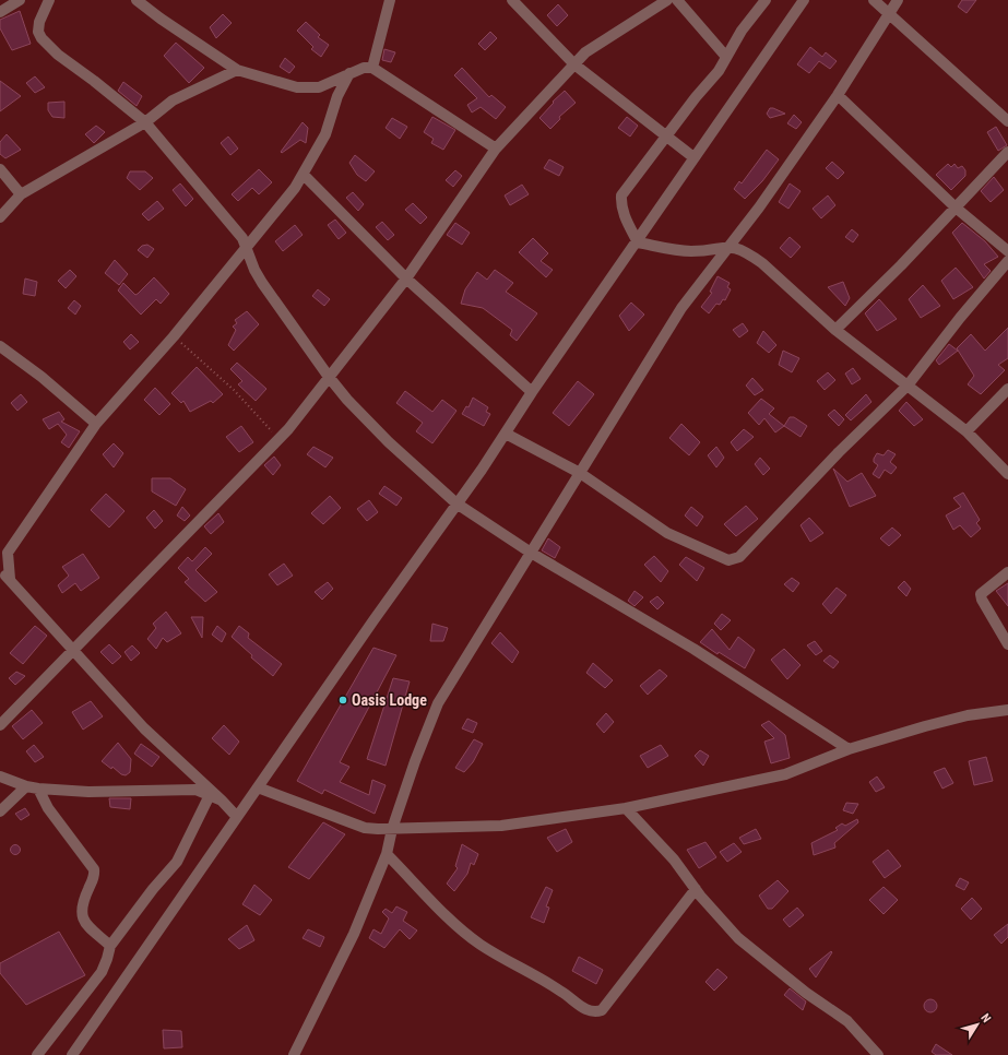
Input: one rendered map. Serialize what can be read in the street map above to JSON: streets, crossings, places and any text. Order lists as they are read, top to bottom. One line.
{"places":["Oasis Lodge"],"north":"top right"}
